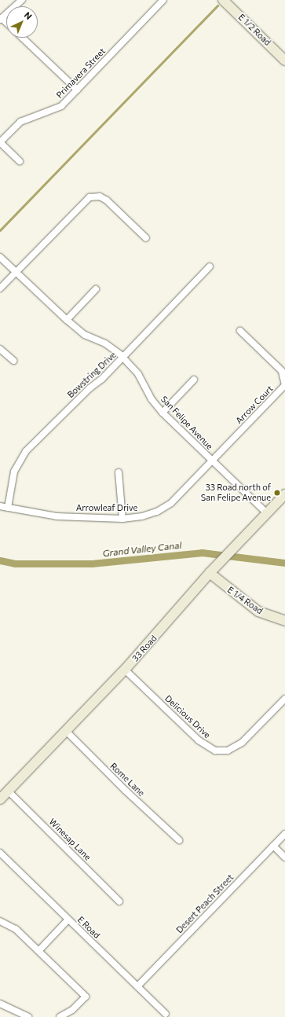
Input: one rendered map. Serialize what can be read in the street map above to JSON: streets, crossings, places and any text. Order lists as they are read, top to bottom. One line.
{"streets":{"main road":["E 1/2 Road","E 1/4 Road","33 Road"],"street":["Primavera Street","Bowstring Drive","Arrow Court","San Felipe Avenue","Arrowleaf Drive","Delicious Drive","Rome Lane","Winesap Lane","Desert Peach Street","E Road"]},"crossings":[["Bowstring Drive","San Felipe Avenue"],["Bowstring Drive","Arrowleaf Drive"],["Arrow Court","San Felipe Avenue"],["Arrow Court","Arrowleaf Drive"],["San Felipe Avenue","Arrowleaf Drive"],["San Felipe Avenue","33 Road"],["E 1/4 Road","33 Road"],["33 Road","Delicious Drive"],["33 Road","Rome Lane"],["33 Road","Winesap Lane"],["Desert Peach Street","E Road"]],"water":["Grand Valley Canal"],"places":["33 Road north of San Felipe Avenue"],"north":"top right"}
